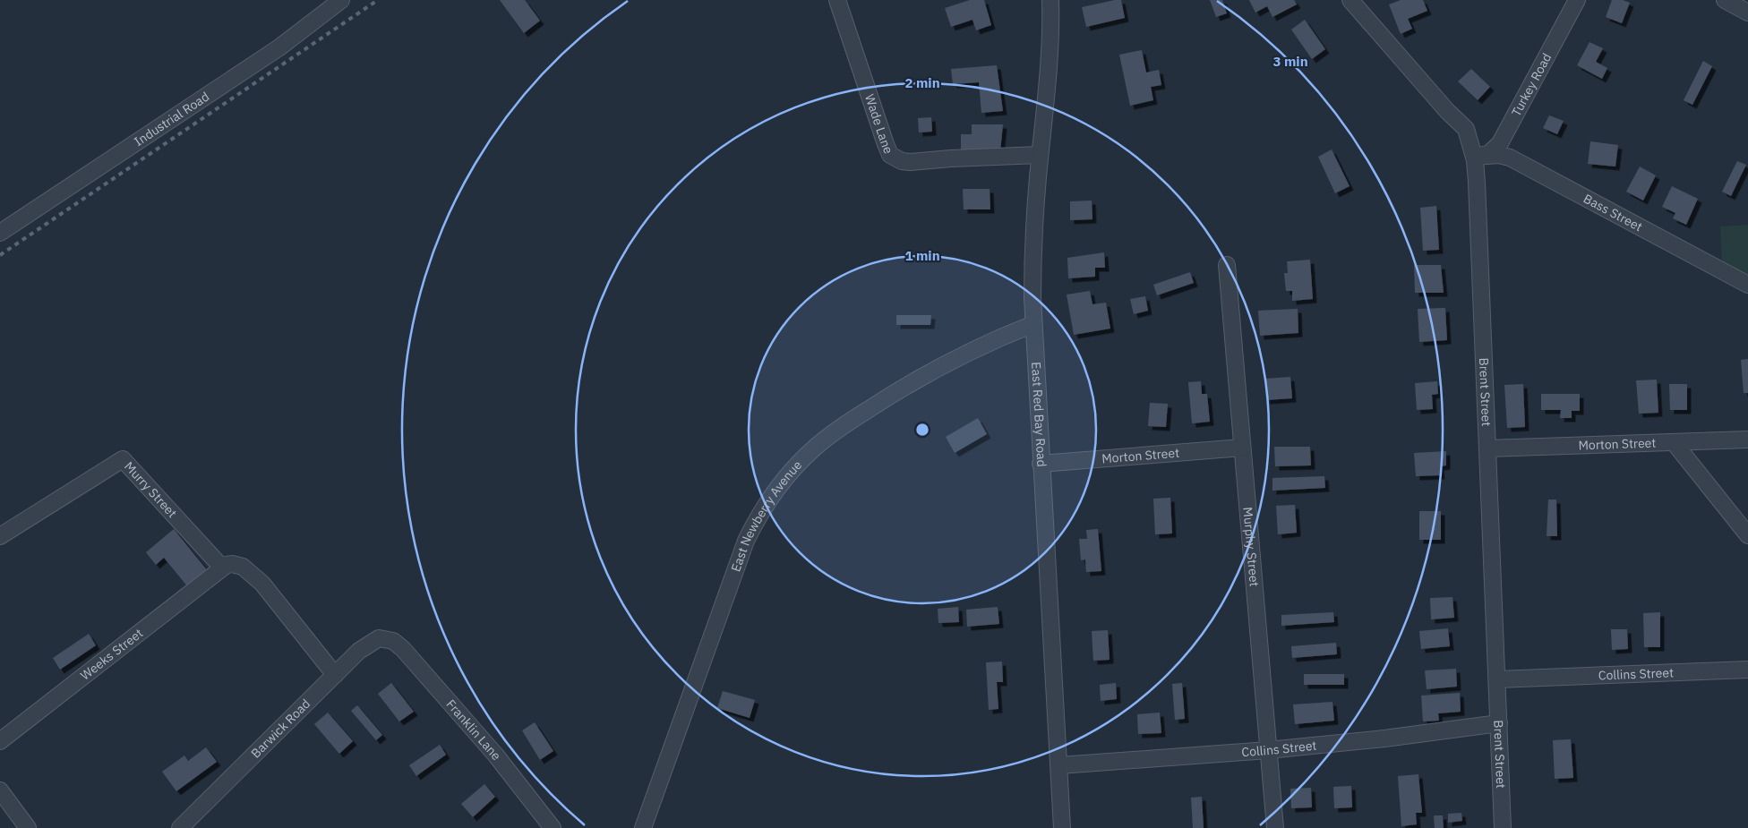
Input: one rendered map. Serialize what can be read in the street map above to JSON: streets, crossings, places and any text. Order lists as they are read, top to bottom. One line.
{"streets":{"street":["Turkey Road","Industrial Road","Wade Lane","Bass Street","Brent Street","East Red Bay Road","Morton Street","Murry Street","East Newberry Avenue","Murphy Street","Weeks Street","Collins Street","Barwick Road","Franklin Lane"]},"crossings":[["Turkey Road","Bass Street"],["Turkey Road","Brent Street"],["Wade Lane","East Red Bay Road"],["Bass Street","Brent Street"],["Brent Street","Morton Street"],["Brent Street","Collins Street"],["East Red Bay Road","Morton Street"],["East Red Bay Road","East Newberry Avenue"],["East Red Bay Road","Collins Street"],["Morton Street","Murphy Street"],["Murry Street","Weeks Street"],["Murphy Street","Collins Street"],["Barwick Road","Franklin Lane"]],"rings":["3 min","2 min","1 min"]}
